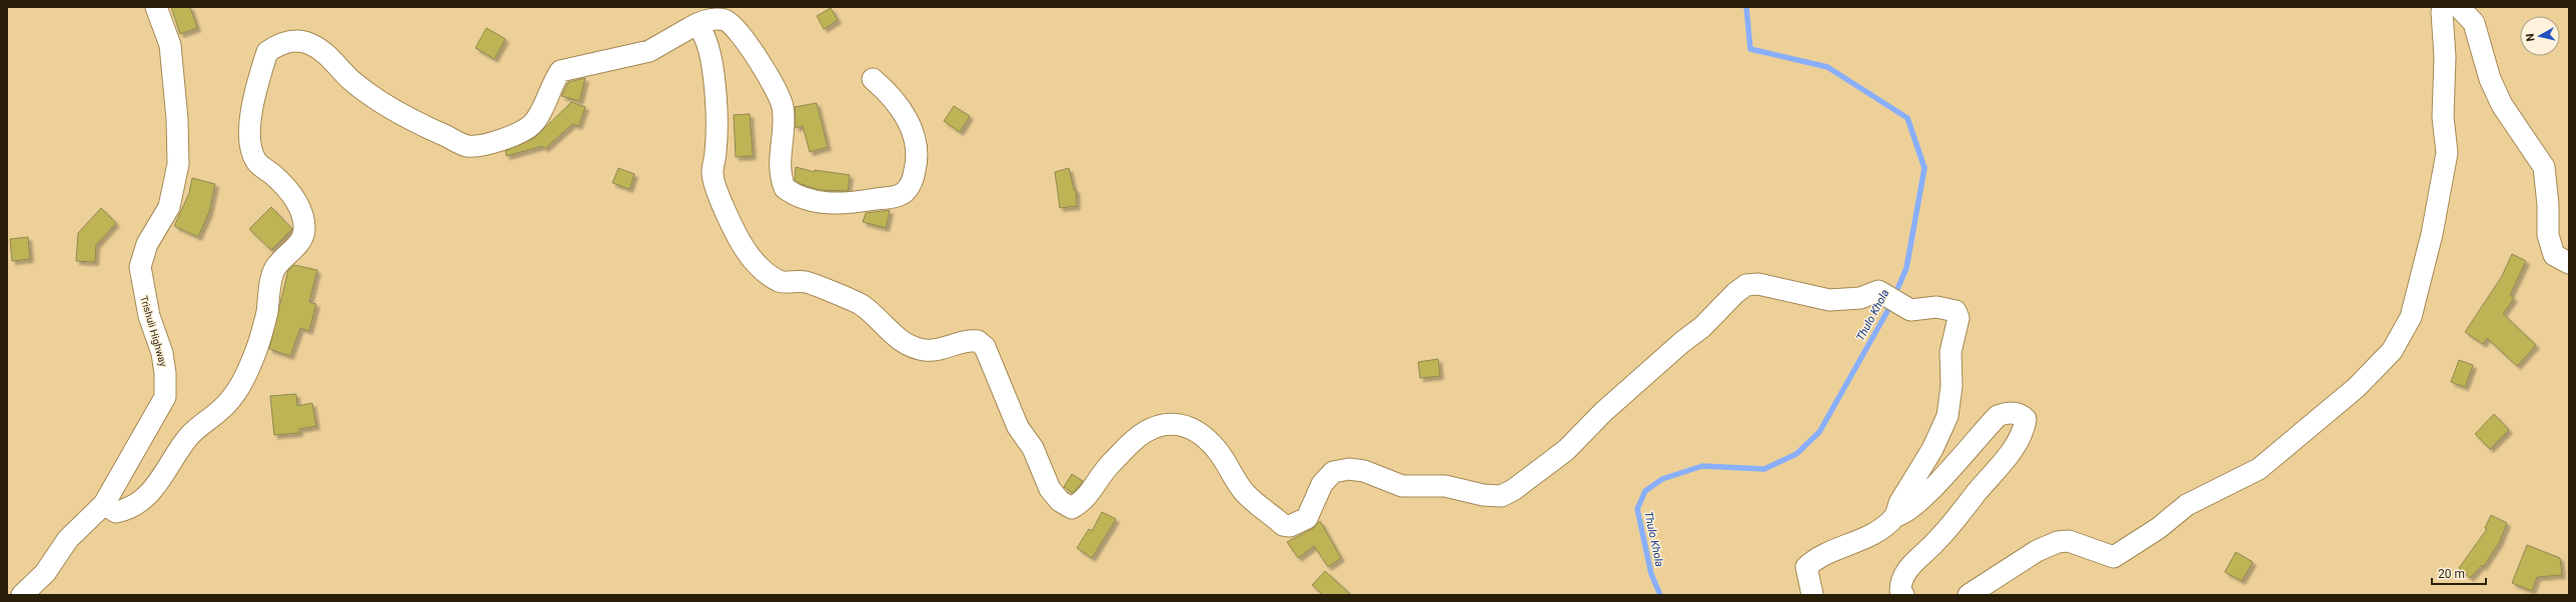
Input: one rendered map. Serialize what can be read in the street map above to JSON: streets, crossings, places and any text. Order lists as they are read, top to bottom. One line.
{"streets":{"street":["Trishuli Highway"]},"water":["Thulo Khola"],"scale_bar":"20 m","north":"left"}
